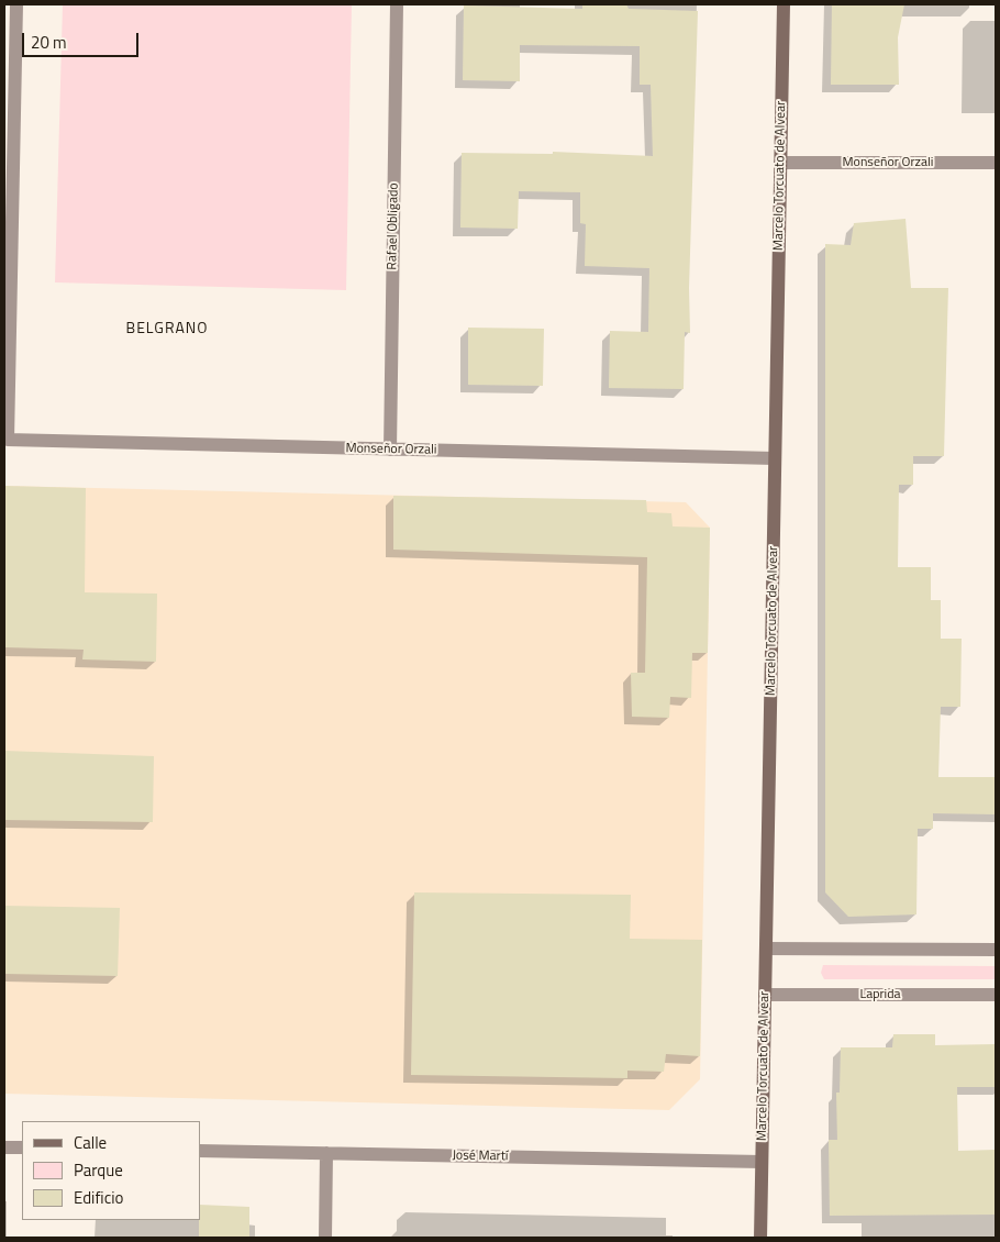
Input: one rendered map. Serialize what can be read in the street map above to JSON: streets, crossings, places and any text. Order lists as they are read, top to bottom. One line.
{"streets":{"street":["Monseñor Orzali","Marcelo Torcuato de Alvear","Rafael Obligado","Laprida","José Martí"]},"crossings":[["Monseñor Orzali","Marcelo Torcuato de Alvear"],["Monseñor Orzali","Rafael Obligado"],["Marcelo Torcuato de Alvear","Laprida"],["Marcelo Torcuato de Alvear","José Martí"]],"districts":["BELGRANO"],"legend":["Calle","Parque","Edificio"],"scale_bar":"20 m"}
